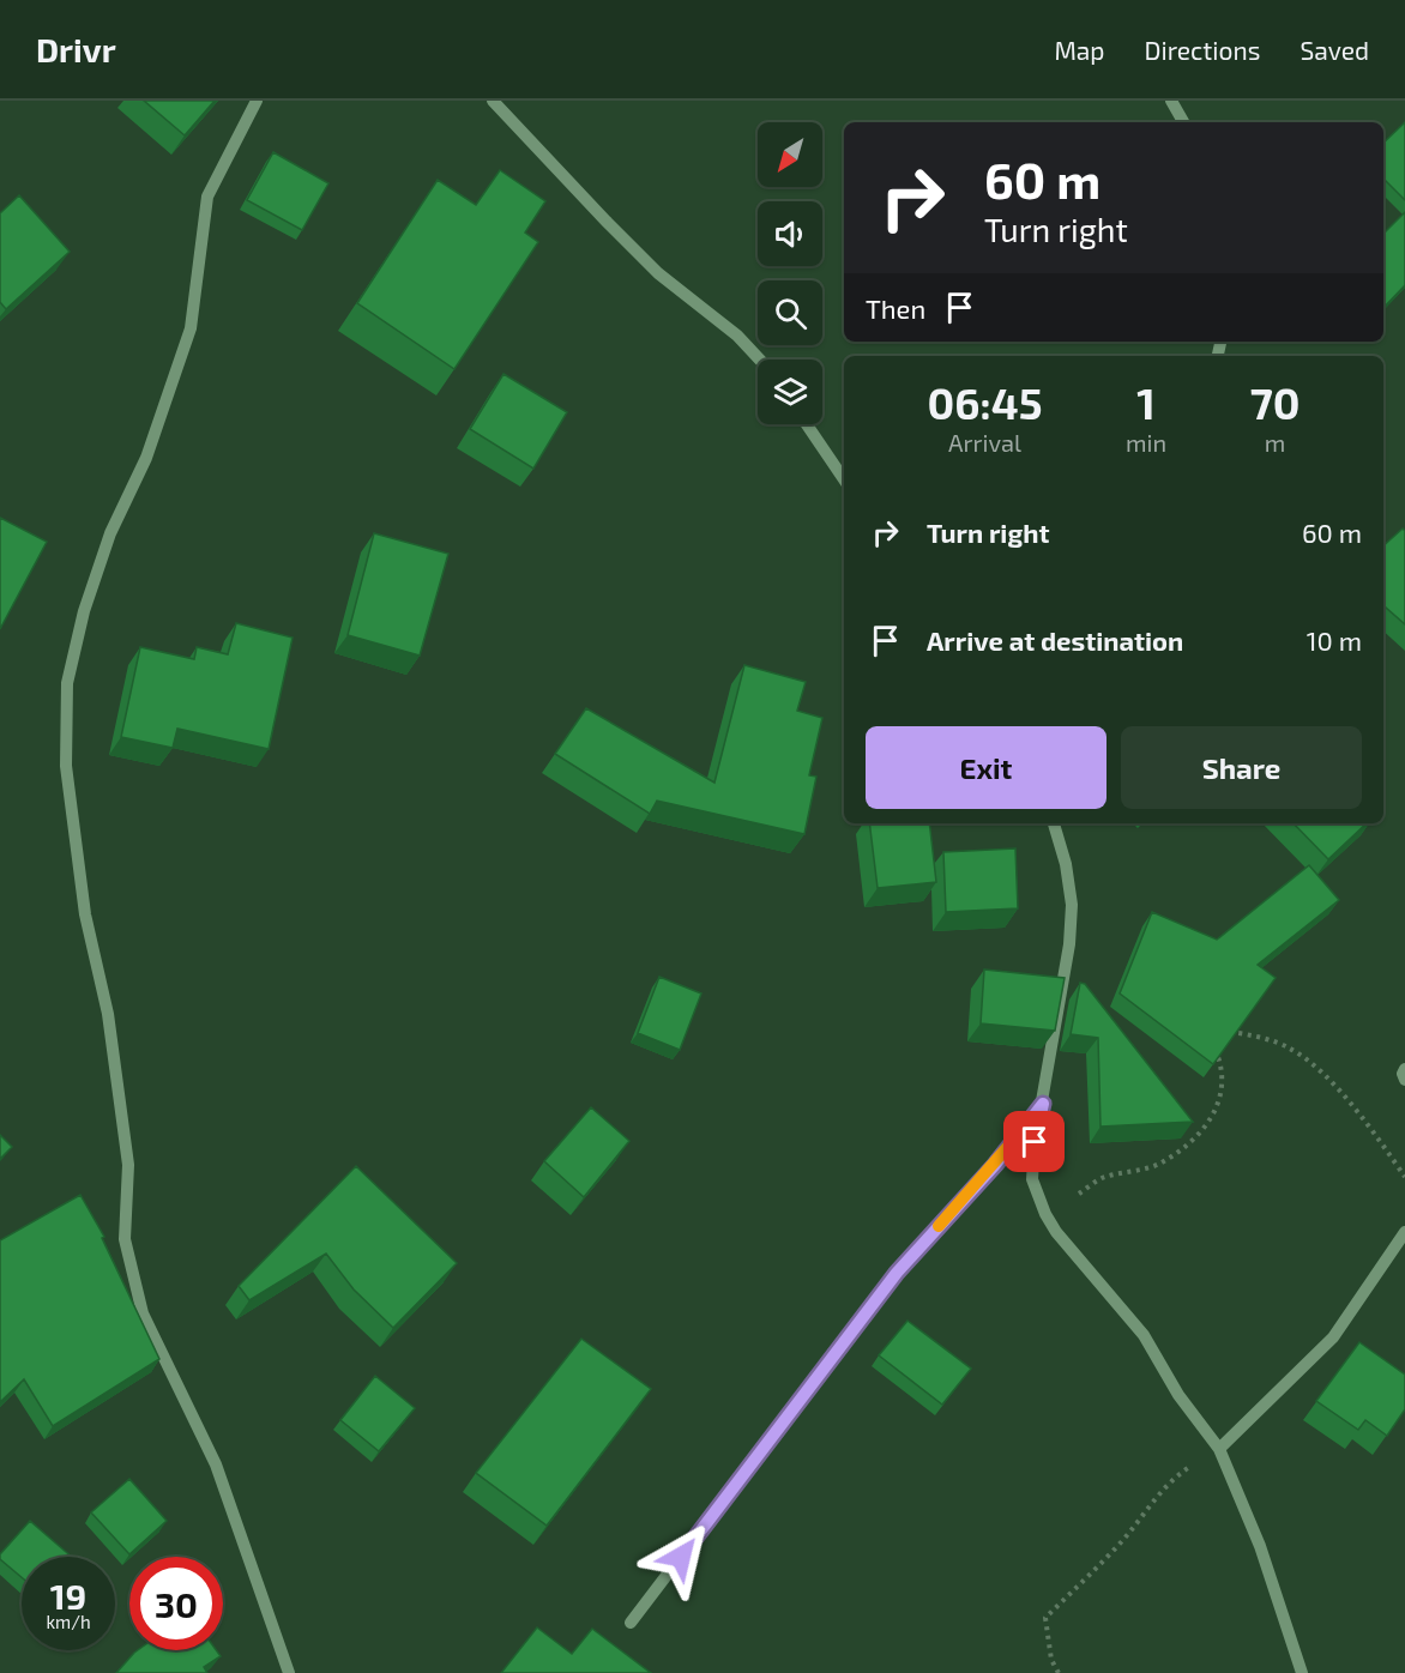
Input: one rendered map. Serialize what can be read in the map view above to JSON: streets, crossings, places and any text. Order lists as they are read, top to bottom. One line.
{"north":"bottom left","page":{"header":"Drivr","nav":["Map","Directions","Saved"],"turn":["60 m","Turn right"],"then":"Then","eta":["06:45","Arrival","1","min","70","m"],"list":[{"name":"Turn right","value":"60 m"},{"name":"Arrive at destination","value":"10 m"}],"buttons":["Exit","Share"],"speed":"19 km/h","limit":"30"}}
